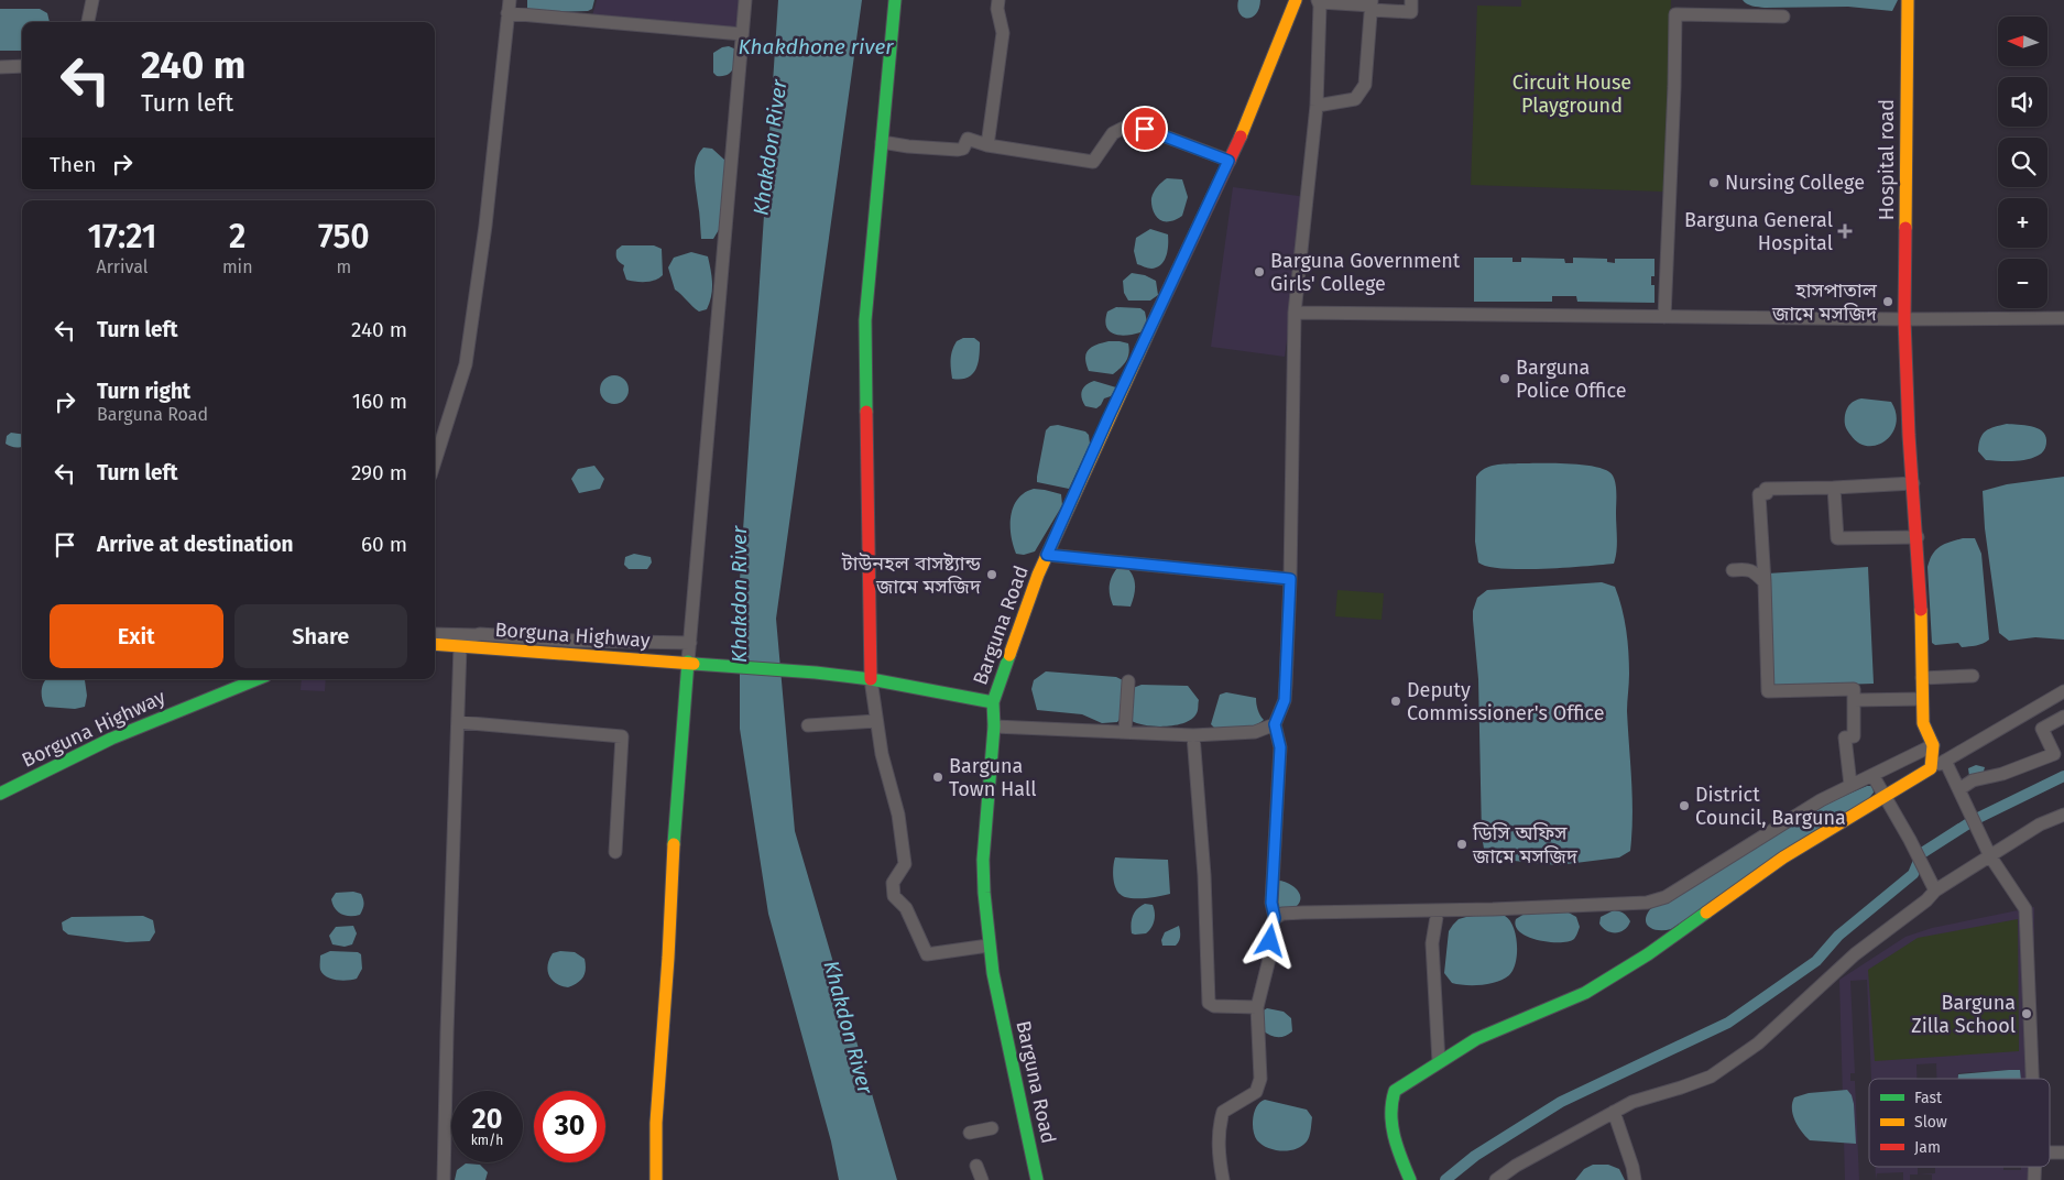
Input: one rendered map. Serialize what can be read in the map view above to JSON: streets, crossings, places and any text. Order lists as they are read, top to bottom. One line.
{"streets":{"street":["Hospital road","Barguna Road","Borguna Highway"]},"crossings":[["Barguna Road","Borguna Highway"]],"water":["Khakdhone river","Khakdon River"],"parks":["Circuit House Playground"],"places":{"other":["Nursing College","Barguna Government Girls' College","হাসপাতাল জামে মসজিদ","Barguna Police Office","টাউনহল বাসষ্ট্যান্ড জামে মসজিদ","Deputy Commissioner's Office","Barguna Town Hall","District Council, Barguna","ডিসি অফিস জামে মসজিদ","Barguna Zilla School"],"health":["Barguna General Hospital"]},"legend":["Fast","Slow","Jam"],"north":"left","page":{"map_buttons":["+","−"],"turn":["240 m","Turn left"],"then":"Then","eta":["17:21","Arrival","2","min","750","m"],"list":[{"name":"Turn left","value":"240 m"},{"name":"Turn right","note":"Barguna Road","value":"160 m"},{"name":"Turn left","value":"290 m"},{"name":"Arrive at destination","value":"60 m"}],"buttons":["Exit","Share"],"speed":"20 km/h","limit":"30"}}
